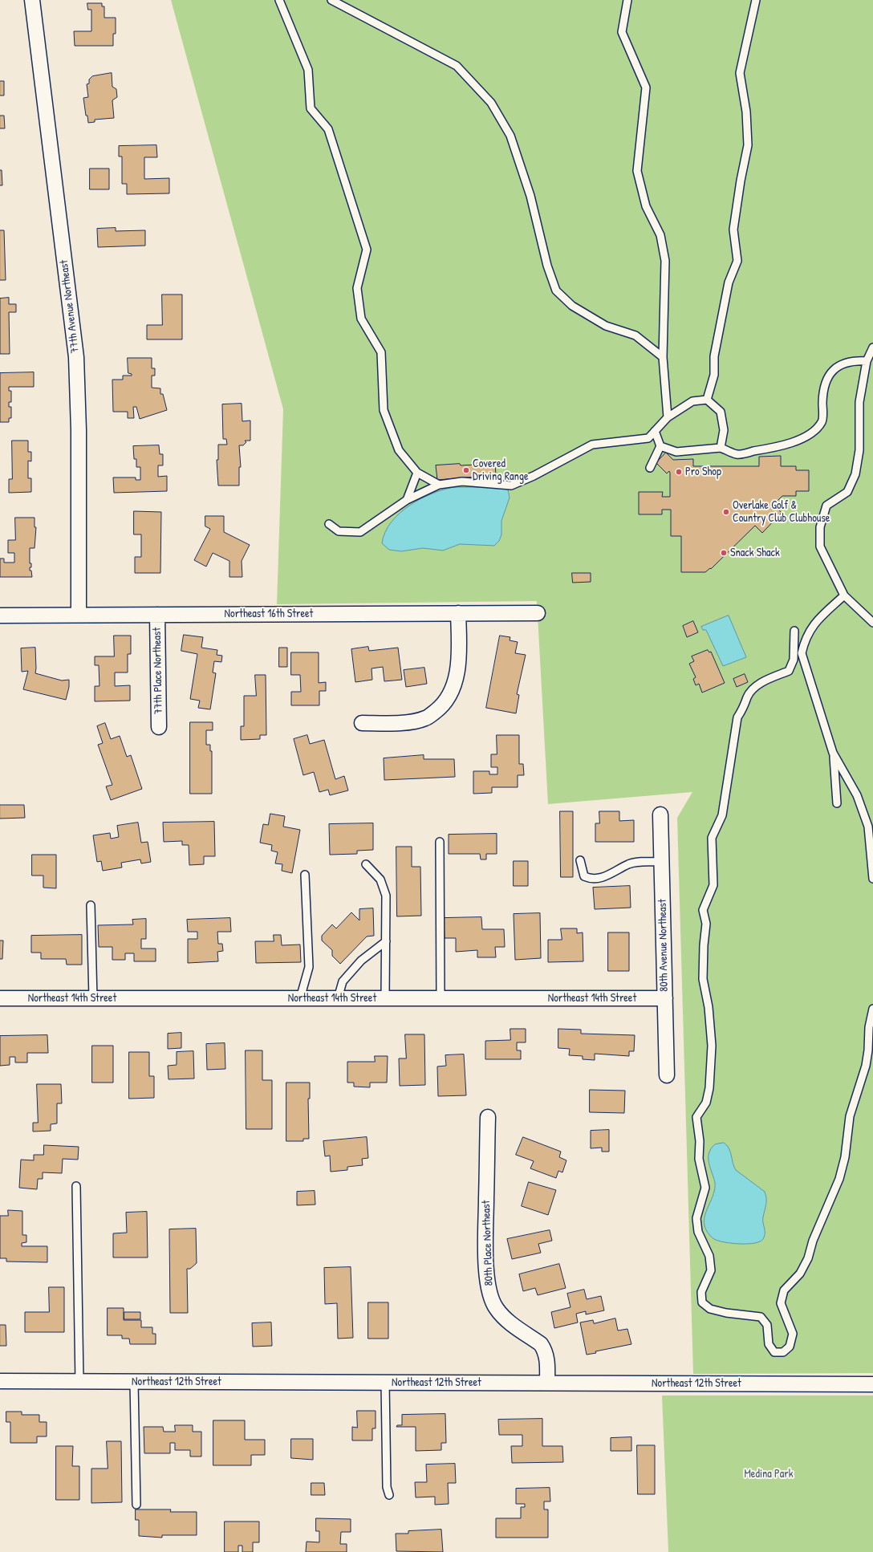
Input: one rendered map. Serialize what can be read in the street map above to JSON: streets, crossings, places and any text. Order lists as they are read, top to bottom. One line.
{"streets":{"street":["77th Avenue Northeast","Northeast 16th Street","77th Place Northeast","80th Avenue Northeast","Northeast 14th Street","80th Place Northeast","Northeast 12th Street"]},"crossings":[["77th Avenue Northeast","Northeast 16th Street"],["Northeast 16th Street","77th Place Northeast"],["80th Avenue Northeast","Northeast 14th Street"],["80th Place Northeast","Northeast 12th Street"]],"parks":["Medina Park"],"places":["Covered Driving Range","Pro Shop","Overlake Golf & Country Club Clubhouse","Snack Shack"]}
